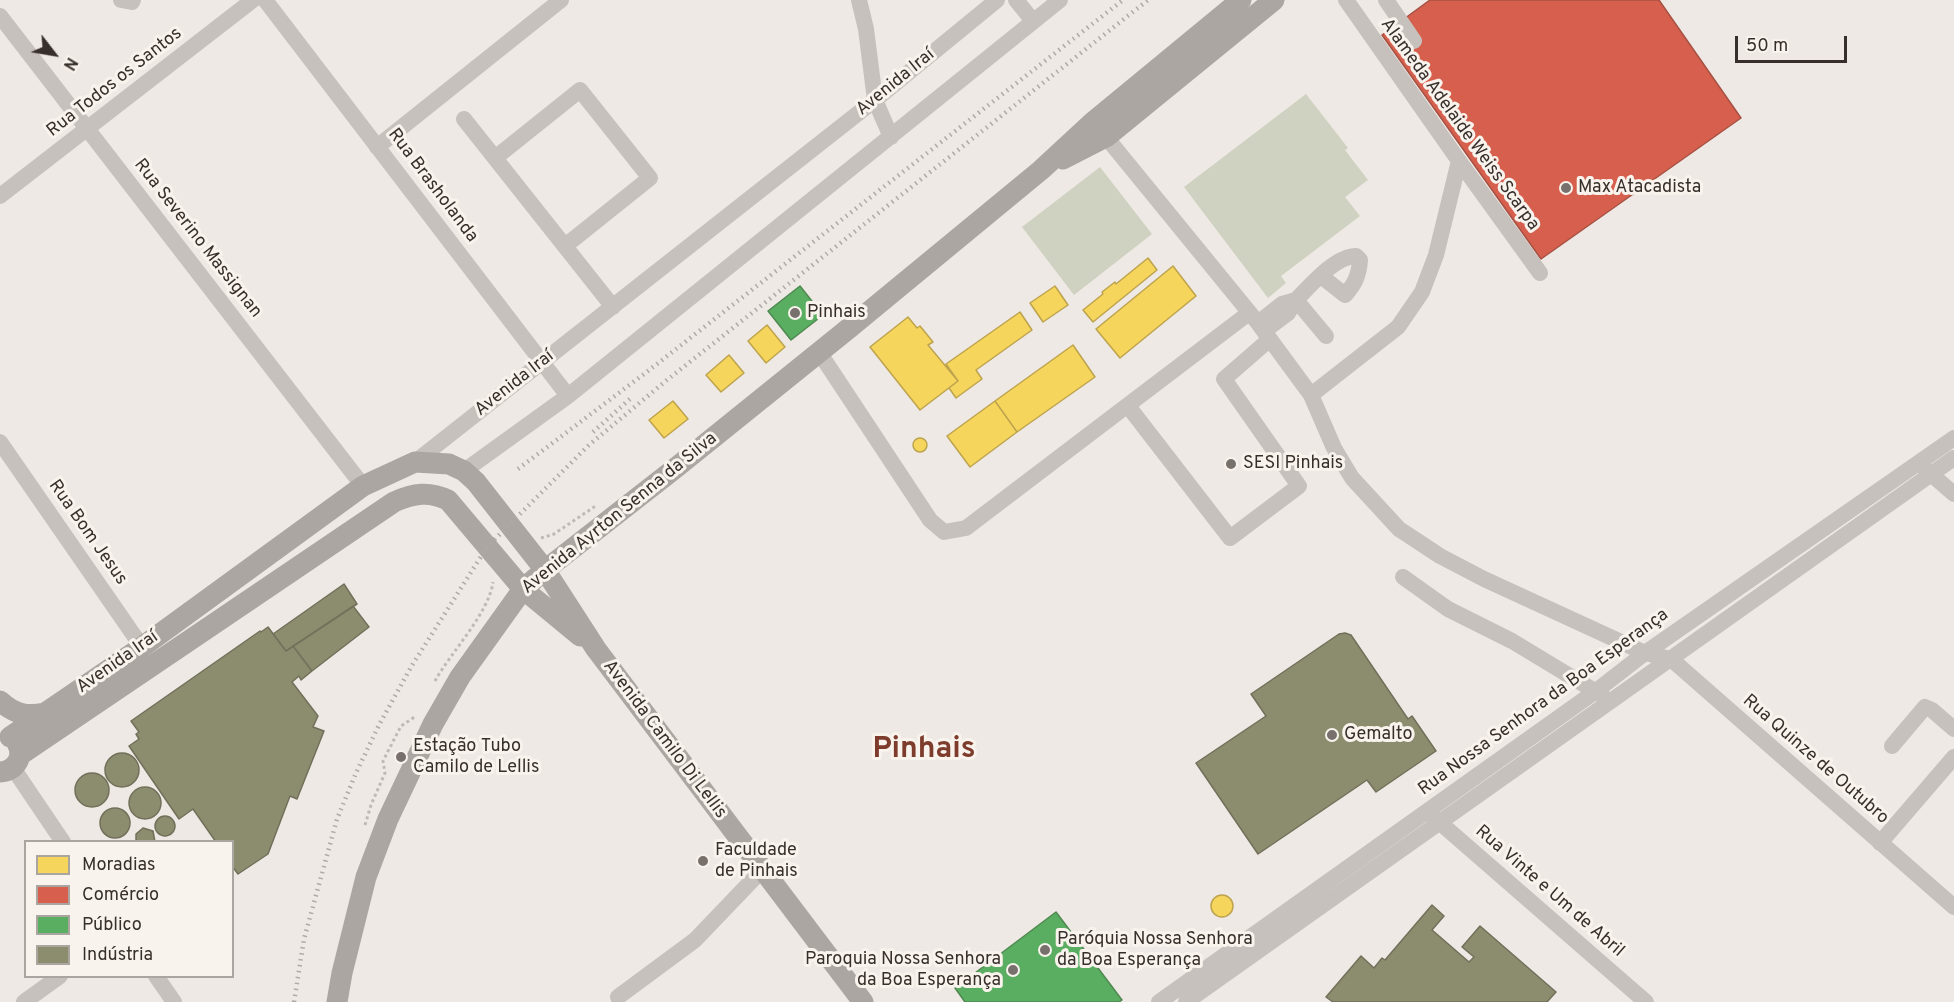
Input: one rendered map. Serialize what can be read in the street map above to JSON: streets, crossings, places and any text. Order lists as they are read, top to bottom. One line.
{"streets":{"main road":["Avenida Iraí","Avenida Ayrton Senna da Silva","Avenida Camilo Di Lellis"],"street":["Rua Todos os Santos","Alameda Adelaide Weiss Scarpa","Rua Brasholanda","Rua Severino Massignan","Rua Bom Jesus","Rua Nossa Senhora da Boa Esperança","Rua Quinze de Outubro","Rua Vinte e Um de Abril"]},"crossings":[["Rua Todos os Santos","Rua Severino Massignan"],["Avenida Iraí","Rua Brasholanda"],["Avenida Iraí","Rua Severino Massignan"],["Avenida Iraí","Rua Bom Jesus"],["Avenida Iraí","Avenida Camilo Di Lellis"],["Avenida Ayrton Senna da Silva","Avenida Camilo Di Lellis"],["Avenida Ayrton Senna da Silva","Rua Quinze de Outubro"],["Rua Nossa Senhora da Boa Esperança","Rua Quinze de Outubro"],["Rua Nossa Senhora da Boa Esperança","Rua Vinte e Um de Abril"]],"districts":["Pinhais"],"places":["Max Atacadista","Pinhais","SESI Pinhais","Gemalto","Estação Tubo Camilo de Lellis","Faculdade de Pinhais","Paróquia Nossa Senhora da Boa Esperança","Paroquia Nossa Senhora da Boa Esperança"],"legend":["Moradias","Comércio","Público","Indústria"],"scale_bar":"50 m","north":"bottom right"}
